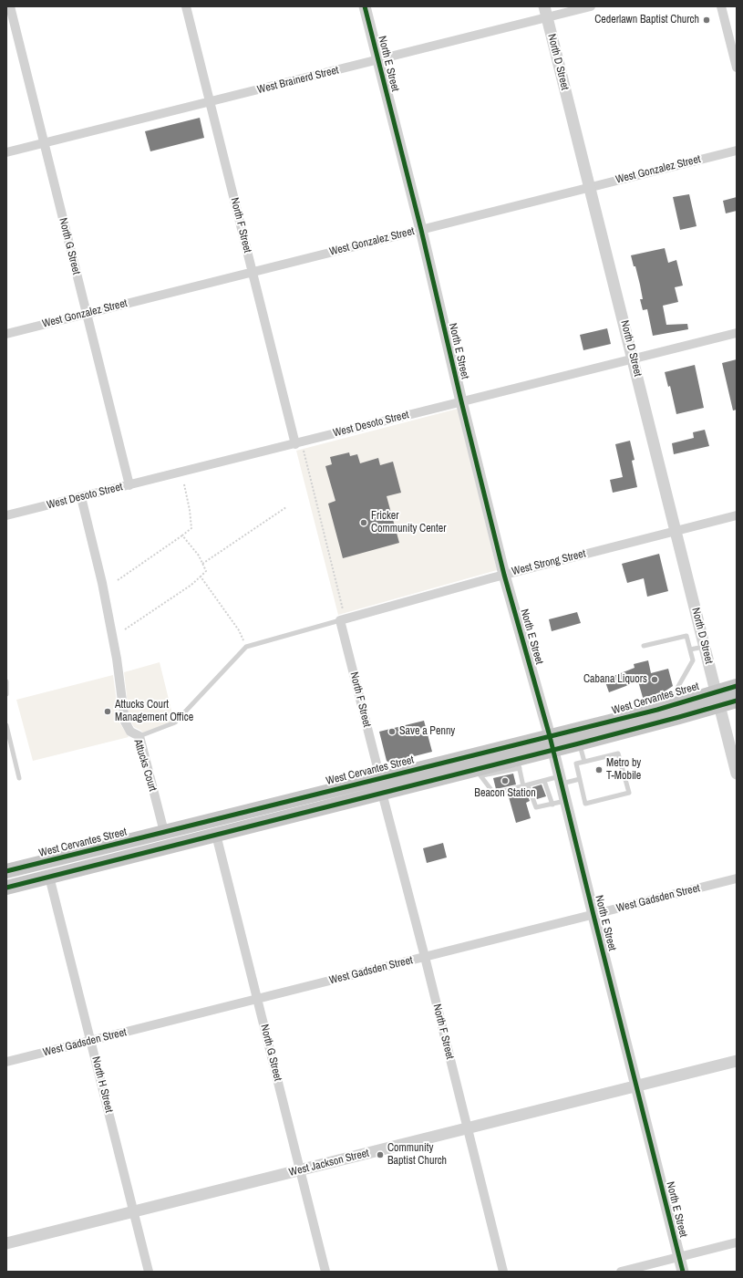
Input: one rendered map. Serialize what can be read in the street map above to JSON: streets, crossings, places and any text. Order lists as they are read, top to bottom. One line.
{"streets":{"main road":["West Cervantes Street"],"street":["North D Street","North E Street","West Brainerd Street","West Gonzalez Street","North F Street","North G Street","West Desoto Street","West Strong Street","Attucks Court","West Gadsden Street","North H Street","West Jackson Street"]},"crossings":[["North D Street","West Brainerd Street"],["North D Street","West Gonzalez Street"],["North D Street","West Desoto Street"],["North D Street","West Strong Street"],["North D Street","West Cervantes Street"],["North E Street","West Brainerd Street"],["North E Street","West Gonzalez Street"],["North E Street","West Desoto Street"],["North E Street","West Strong Street"],["North E Street","West Cervantes Street"],["North E Street","West Gadsden Street"],["North E Street","West Jackson Street"],["West Brainerd Street","North F Street"],["West Brainerd Street","North G Street"],["West Gonzalez Street","North F Street"],["West Gonzalez Street","North G Street"],["North F Street","West Desoto Street"],["North F Street","West Strong Street"],["North F Street","West Cervantes Street"],["North F Street","West Gadsden Street"],["North F Street","West Jackson Street"],["North G Street","West Desoto Street"],["North G Street","West Cervantes Street"],["North G Street","West Gadsden Street"],["North G Street","West Jackson Street"],["West Desoto Street","Attucks Court"],["West Cervantes Street","Attucks Court"],["West Cervantes Street","North H Street"],["West Gadsden Street","North H Street"],["North H Street","West Jackson Street"]],"places":["Cederlawn Baptist Church","Fricker Community Center","Cabana Liquors","Attucks Court Management Office","Save a Penny","Metro by T-Mobile","Beacon Station","Community Baptist Church"]}
